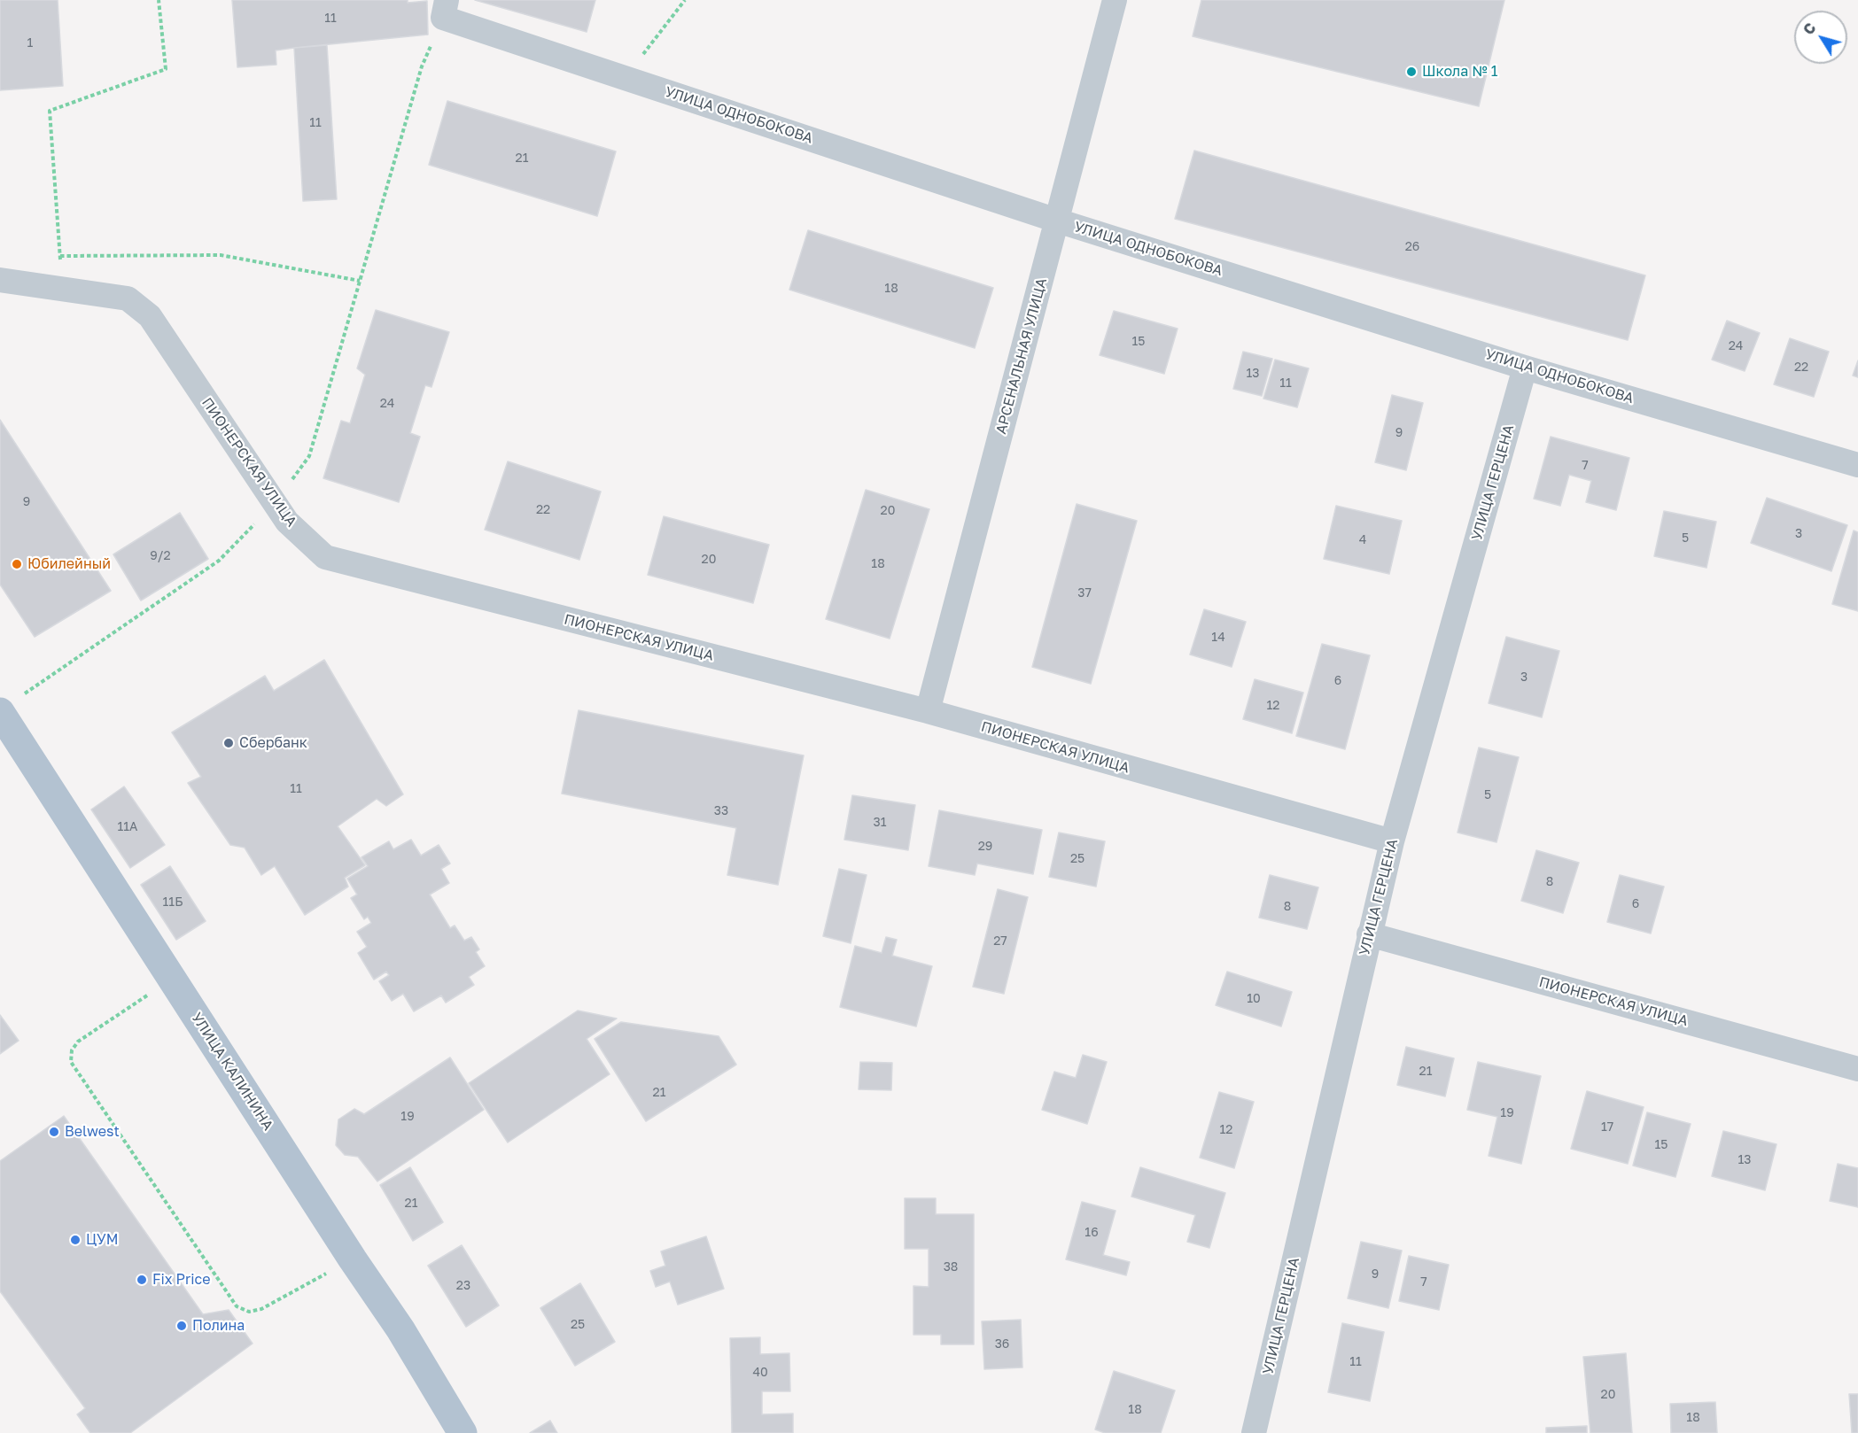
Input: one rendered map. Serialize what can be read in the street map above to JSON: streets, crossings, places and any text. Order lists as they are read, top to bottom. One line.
{"streets":{"main road":["УЛИЦА КАЛИНИНА"],"street":["УЛИЦА ОДНОБОКОВА","АРСЕНАЛЬНАЯ УЛИЦА","ПИОНЕРСКАЯ УЛИЦА","УЛИЦА ГЕРЦЕНА"]},"crossings":[["УЛИЦА ОДНОБОКОВА","АРСЕНАЛЬНАЯ УЛИЦА"],["УЛИЦА ОДНОБОКОВА","УЛИЦА ГЕРЦЕНА"],["АРСЕНАЛЬНАЯ УЛИЦА","ПИОНЕРСКАЯ УЛИЦА"],["ПИОНЕРСКАЯ УЛИЦА","УЛИЦА ГЕРЦЕНА"]],"places":["Школа № 1","Юбилейный","Сбербанк","Belwest","ЦУМ","Fix Price","Полина"],"house_numbers":["11","1","11","21","26","18","15","24","22","13","11","24","9","7","9","22","20","3","5","4","9/2","20","18","37","14","3","6","12","11","5","33","31","11А","29","25","8","11Б","6","8","27","10","21","21","19","19","17","12","15","13","21","16","38","9","7","23","25","36","11","40","20","18","18"],"north":"top left"}
